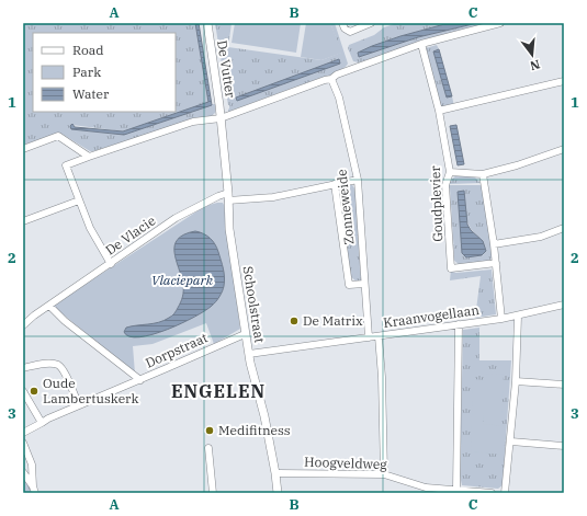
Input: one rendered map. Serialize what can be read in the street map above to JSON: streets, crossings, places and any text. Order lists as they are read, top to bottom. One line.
{"streets":{"street":["De Vutter","Goudplevier","Zonneweide","De Vlacie","Schoolstraat","Kraanvogellaan","Dorpstraat","Hoogveldweg"]},"crossings":[["De Vutter","Schoolstraat"],["Zonneweide","De Vlacie"],["Zonneweide","Kraanvogellaan"],["De Vlacie","Schoolstraat"],["Schoolstraat","Kraanvogellaan"],["Schoolstraat","Dorpstraat"],["Schoolstraat","Hoogveldweg"]],"districts":["ENGELEN"],"parks":["Vlaciepark"],"places":["De Matrix","Oude Lambertuskerk","Medifitness"],"legend":["Road","Park","Water"],"north":"bottom","grid":{"columns":["A","B","C"],"rows":["1","2","3"]}}
